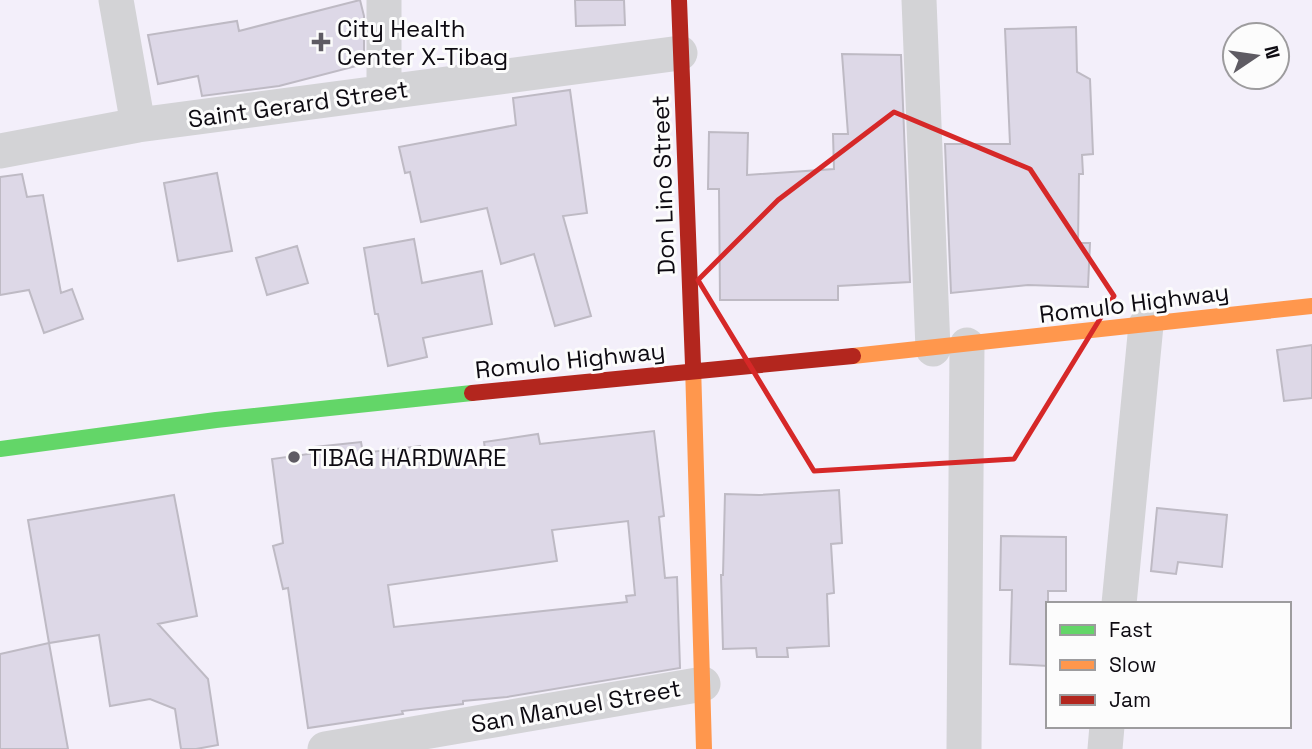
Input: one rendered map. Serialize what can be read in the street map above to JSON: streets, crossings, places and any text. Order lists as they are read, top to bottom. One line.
{"streets":{"main road":["Don Lino Street","Romulo Highway"],"street":["Saint Gerard Street","San Manuel Street"]},"crossings":[["Saint Gerard Street","Don Lino Street"],["Don Lino Street","Romulo Highway"],["Don Lino Street","San Manuel Street"]],"places":{"health":["City Health Center X-Tibag"],"other":["TIBAG HARDWARE"]},"legend":["Fast","Slow","Jam"],"north":"right"}
